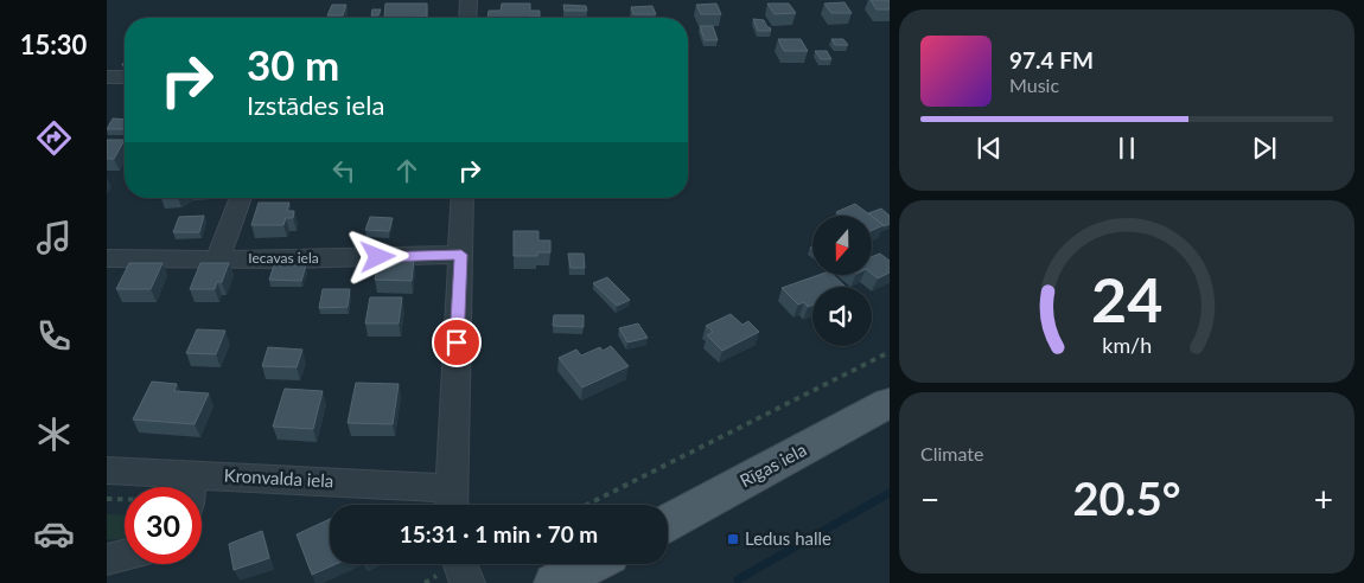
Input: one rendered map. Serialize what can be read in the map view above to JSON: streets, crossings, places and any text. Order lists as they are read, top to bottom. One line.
{"streets":{"main road":["Rīgas iela"],"street":["Iecavas iela","Kronvalda iela"]},"places":{"transit":["Ledus halle"]},"north":"bottom","page":{"tabs":"15:30","turn":["30 m","Izstādes iela"],"song":["97.4 FM","Music"],"tile":"Climate","heat":["−","20.5°","+"],"limit":"30","trip":"15:31 · 1 min · 70 m","gauge":["24","km/h"]}}
